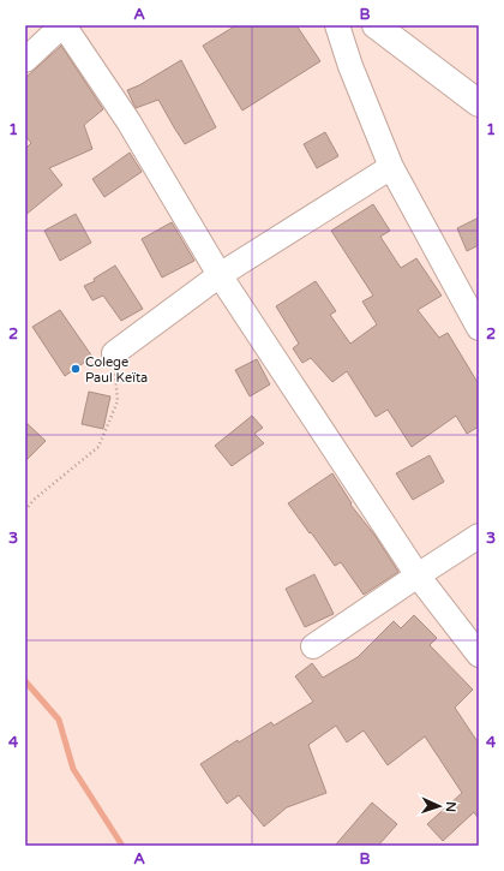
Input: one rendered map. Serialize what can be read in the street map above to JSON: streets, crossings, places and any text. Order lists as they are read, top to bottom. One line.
{"places":["Colege Paul Keïta"],"north":"right","grid":{"columns":["A","B"],"rows":["1","2","3","4"]}}
